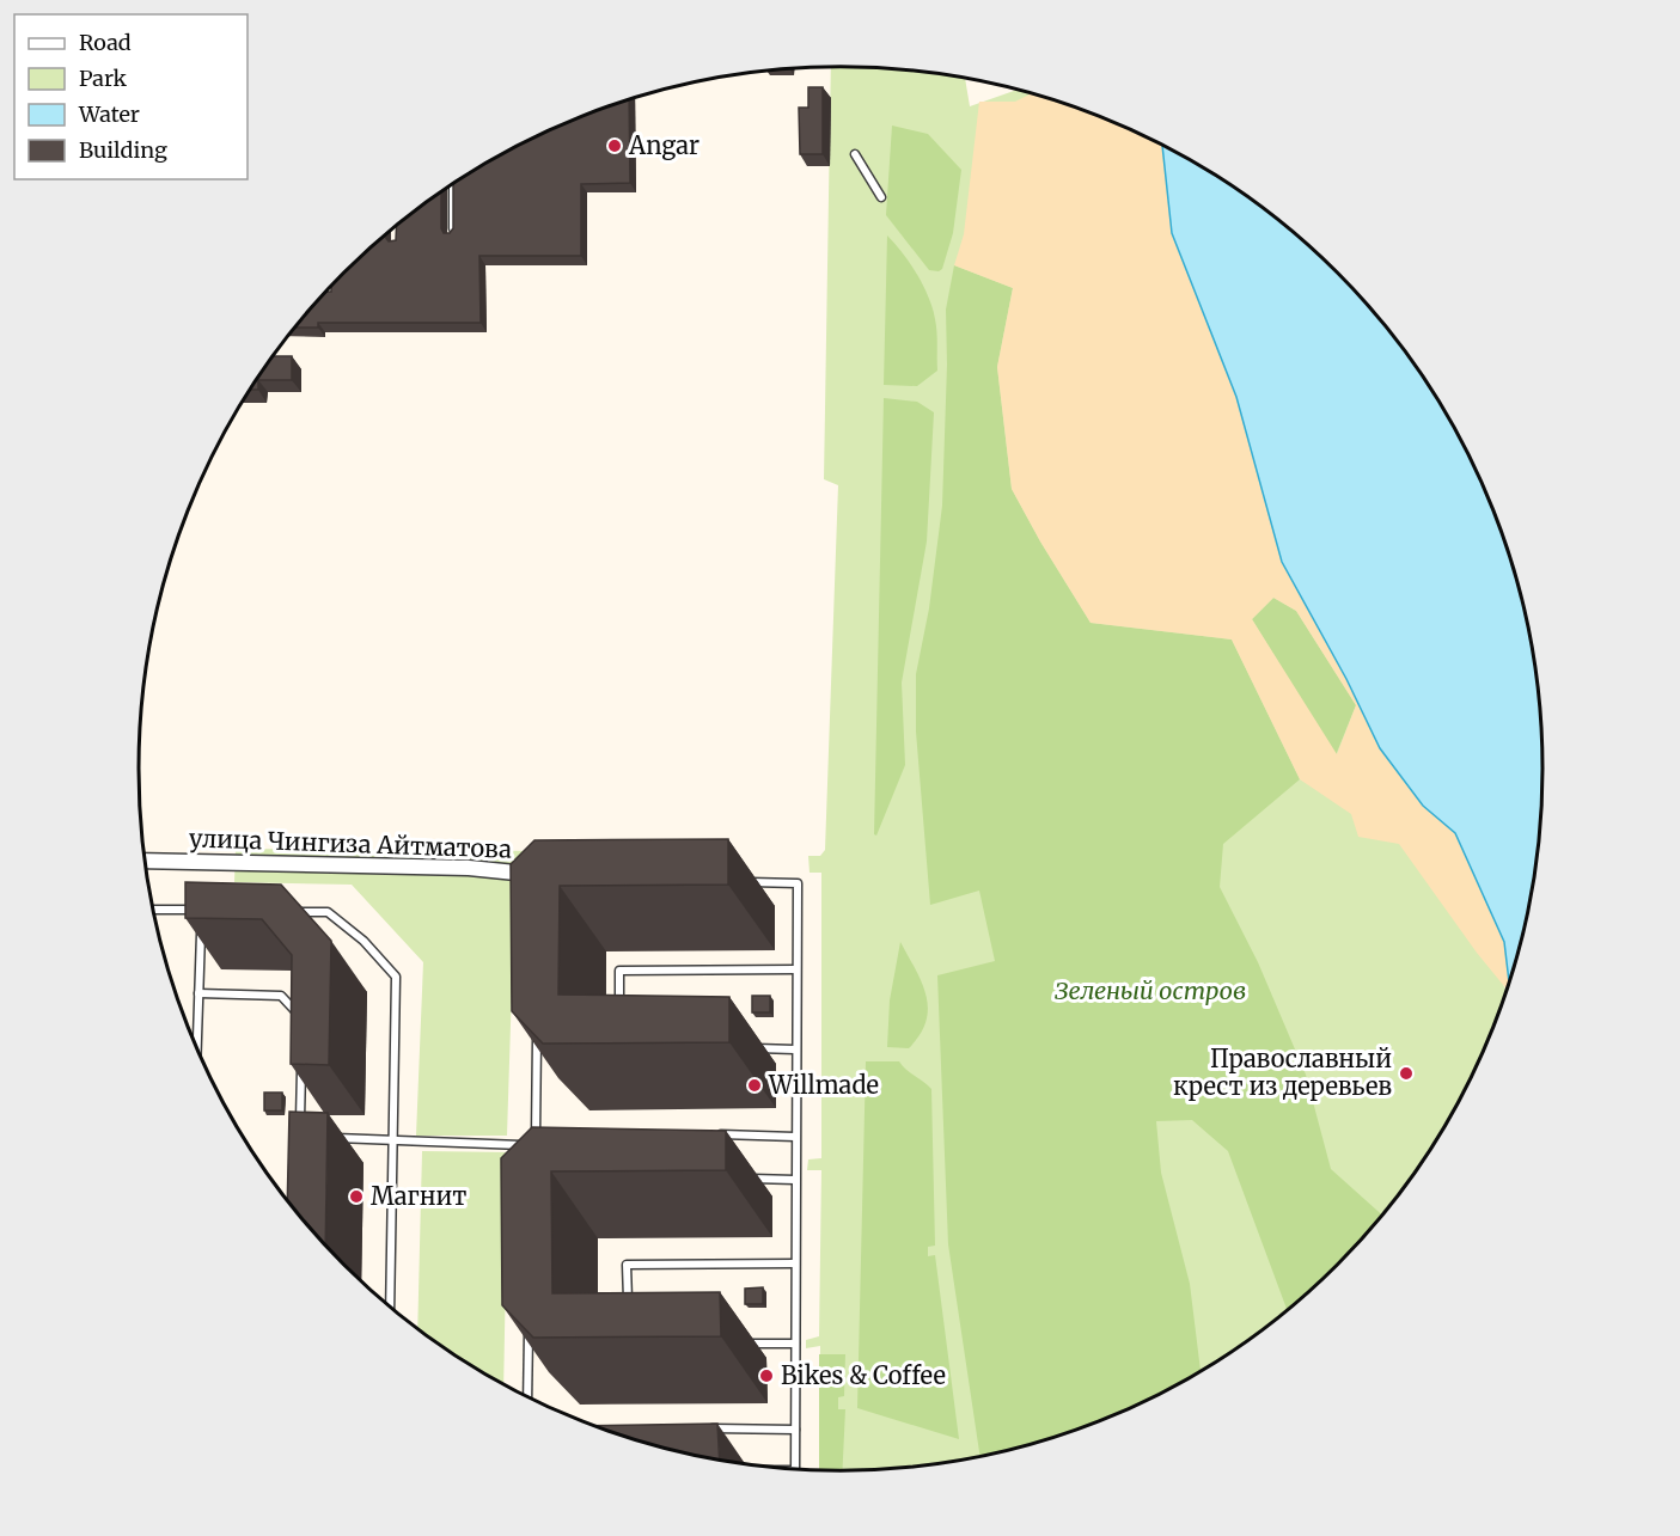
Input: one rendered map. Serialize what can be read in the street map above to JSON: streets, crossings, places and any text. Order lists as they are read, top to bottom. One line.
{"streets":{"street":["улица Чингиза Айтматова"]},"parks":["Зеленый остров"],"places":["Angar","Православный крест из деревьев","Willmade","Магнит","Bikes & Coffee"],"legend":["Road","Park","Water","Building"]}
